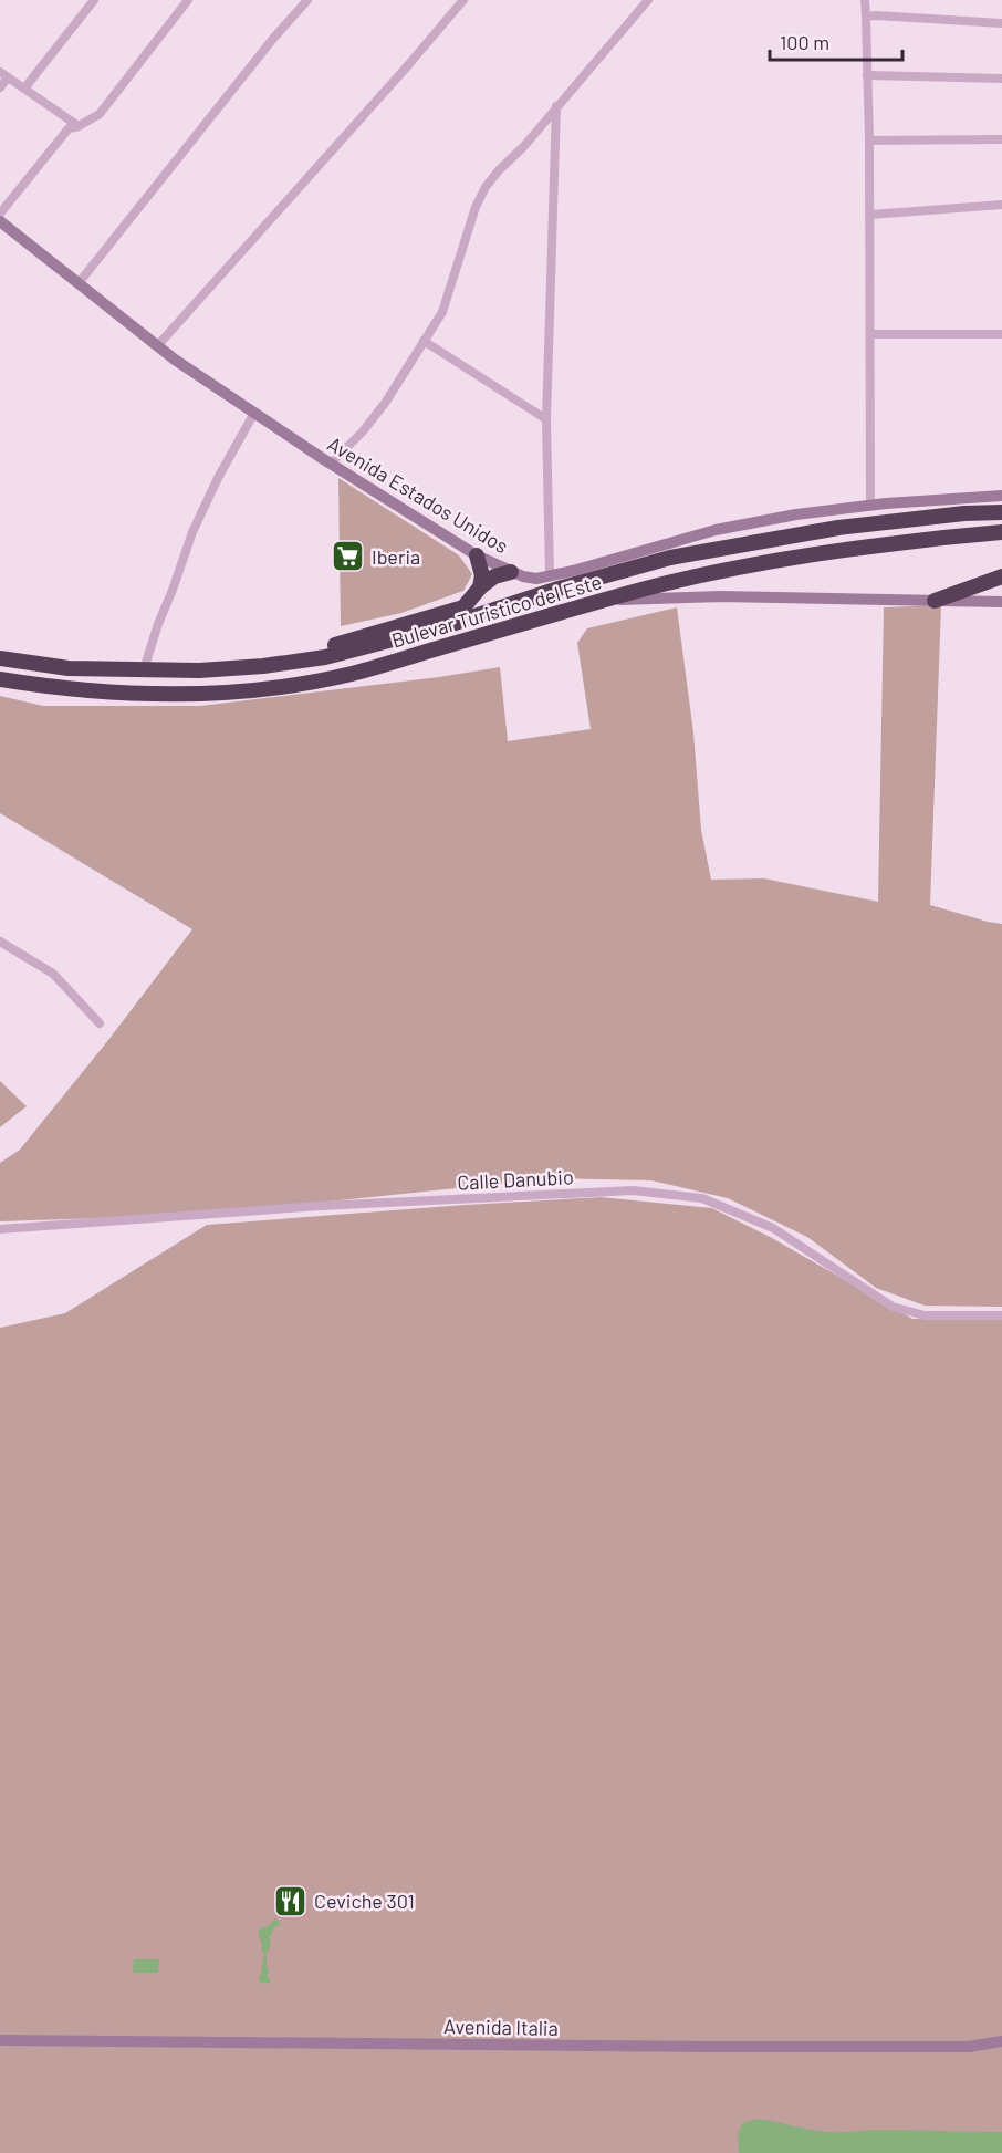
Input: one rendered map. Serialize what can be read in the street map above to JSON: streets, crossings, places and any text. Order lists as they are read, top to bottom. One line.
{"streets":{"highway":["Bulevar Turístico del Este"],"street":["Avenida Estados Unidos","Calle Danubio","Avenida Italia"]},"places":{"supermarket":["Iberia"],"restaurant":["Ceviche 301"]},"scale_bar":"100 m"}
